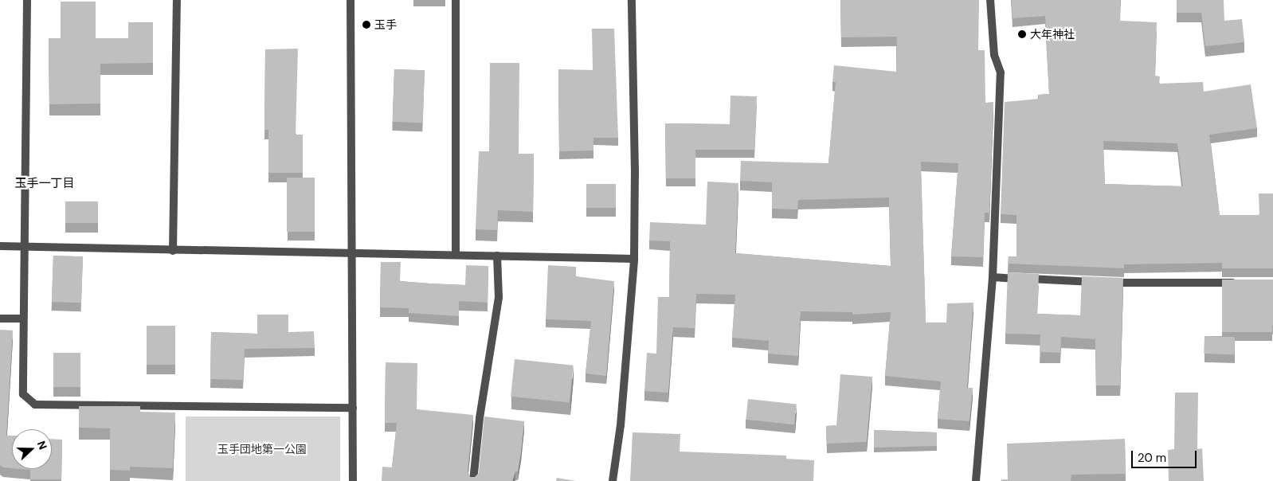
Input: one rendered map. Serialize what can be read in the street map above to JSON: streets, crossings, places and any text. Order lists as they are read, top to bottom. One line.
{"districts":["玉手一丁目"],"parks":["玉手団地第一公園"],"places":["玉手","大年神社"],"scale_bar":"20 m","north":"right"}
